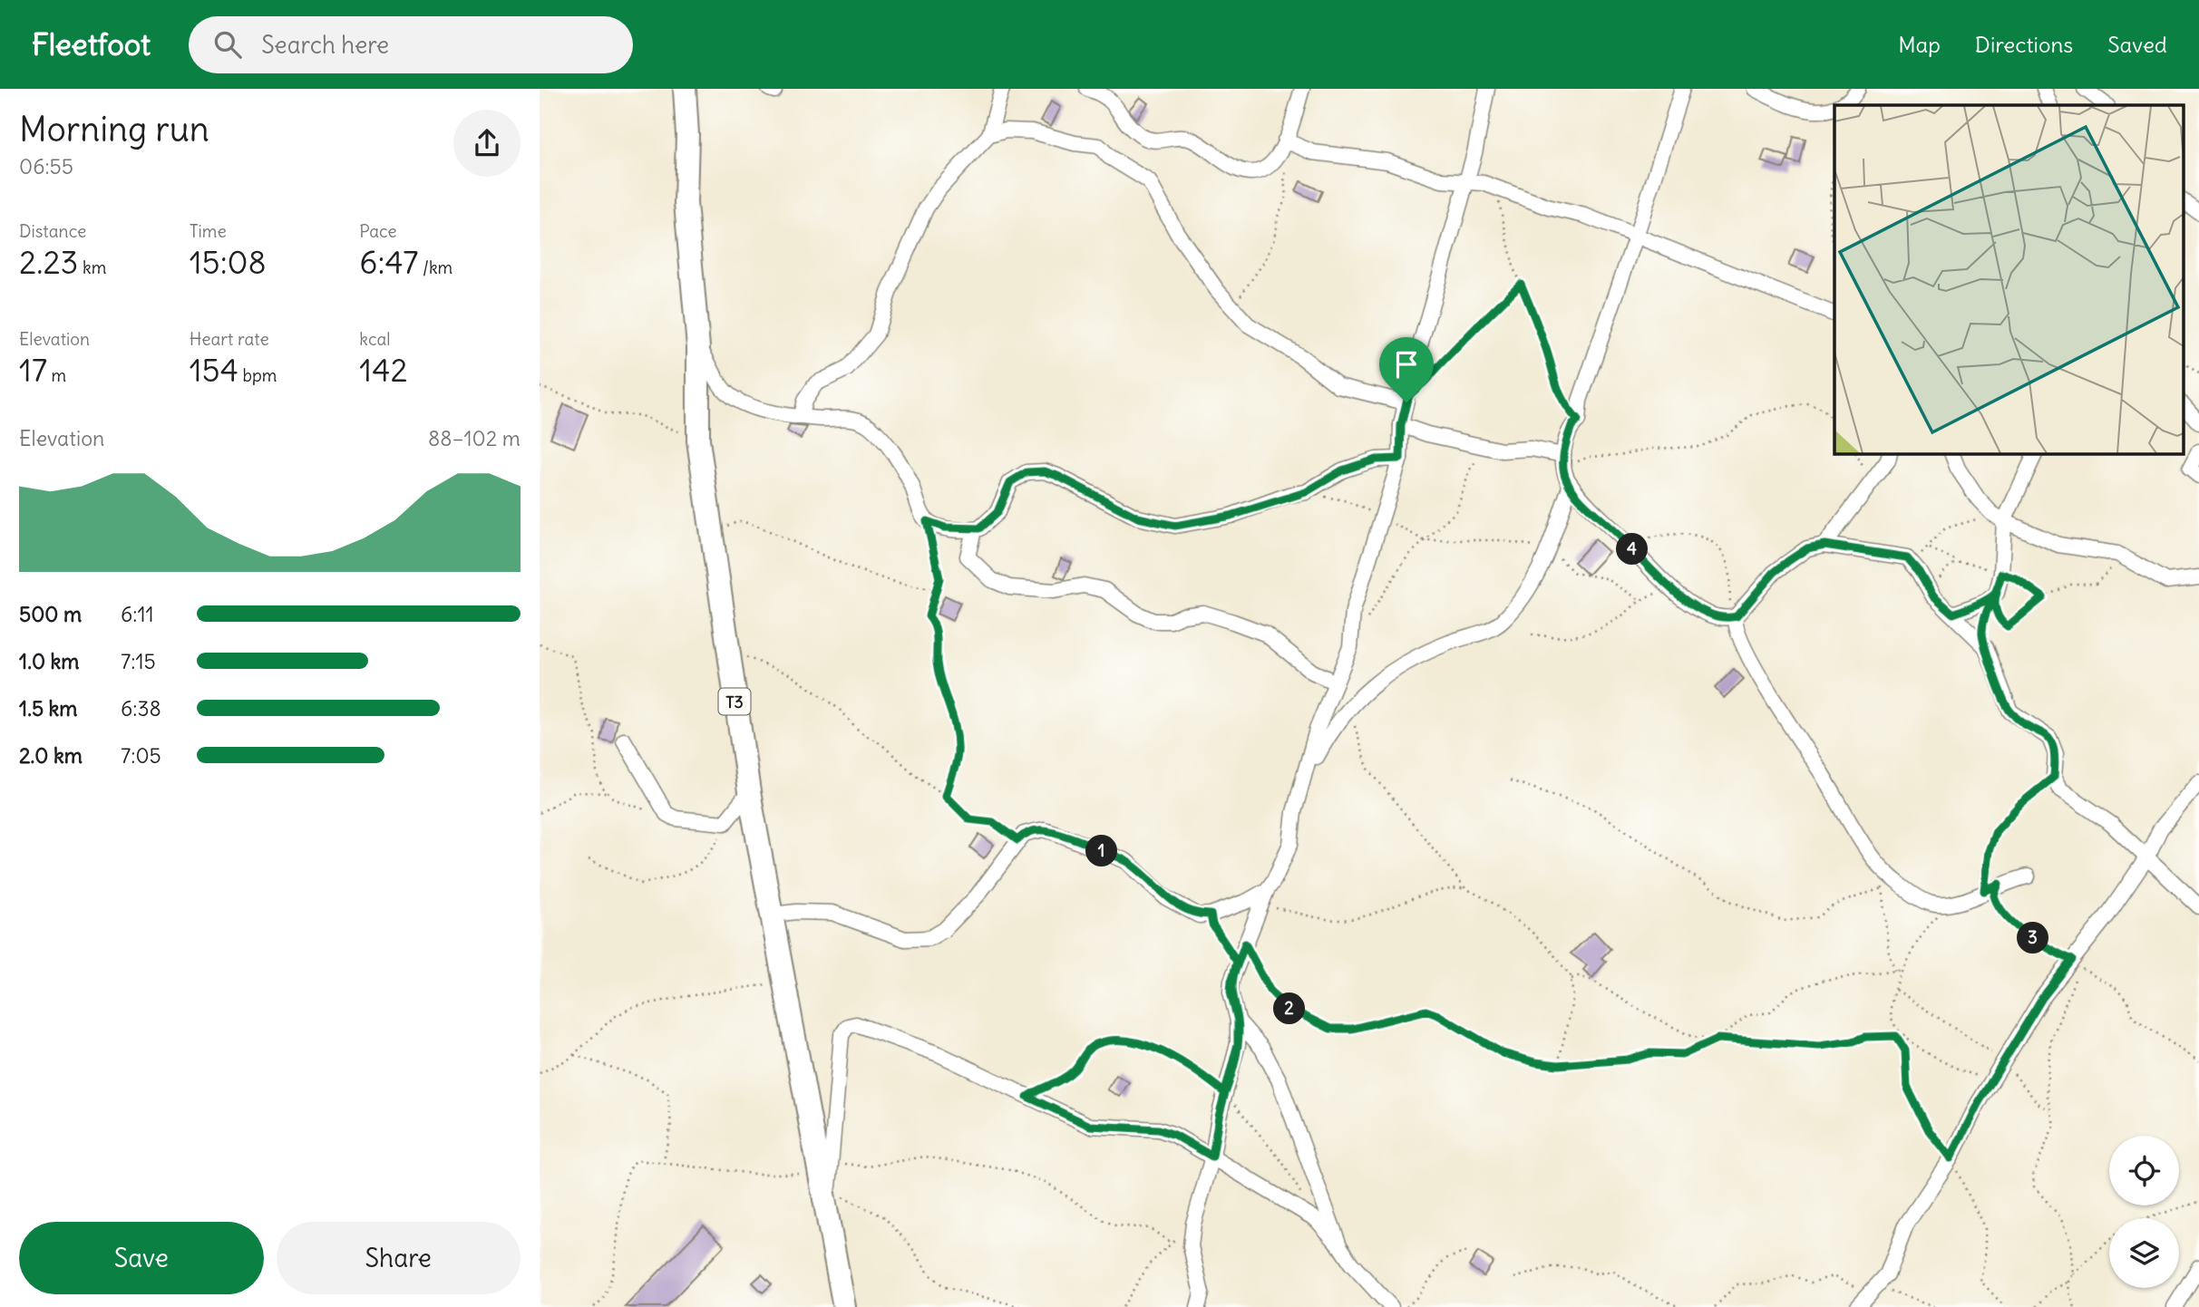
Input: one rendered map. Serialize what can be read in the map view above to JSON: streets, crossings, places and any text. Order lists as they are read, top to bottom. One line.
{"streets":{"highway":["T3"]},"page":{"header":"Fleetfoot","search":"Search here","nav":["Map","Directions","Saved"],"heading":["Morning run","06:55"],"stats":[["Distance","2.23 km"],["Time","15:08"],["Pace","6:47 /km"],["Elevation","17 m"],["Heart rate","154 bpm"],["kcal","142"]],"chart":["Elevation","88–102 m"],"pins":["4","1","3","2"],"list":[{"name":"500 m","note":"6:11"},{"name":"1.0 km","note":"7:15"},{"name":"1.5 km","note":"6:38"},{"name":"2.0 km","note":"7:05"}],"buttons":["Save","Share"]}}
